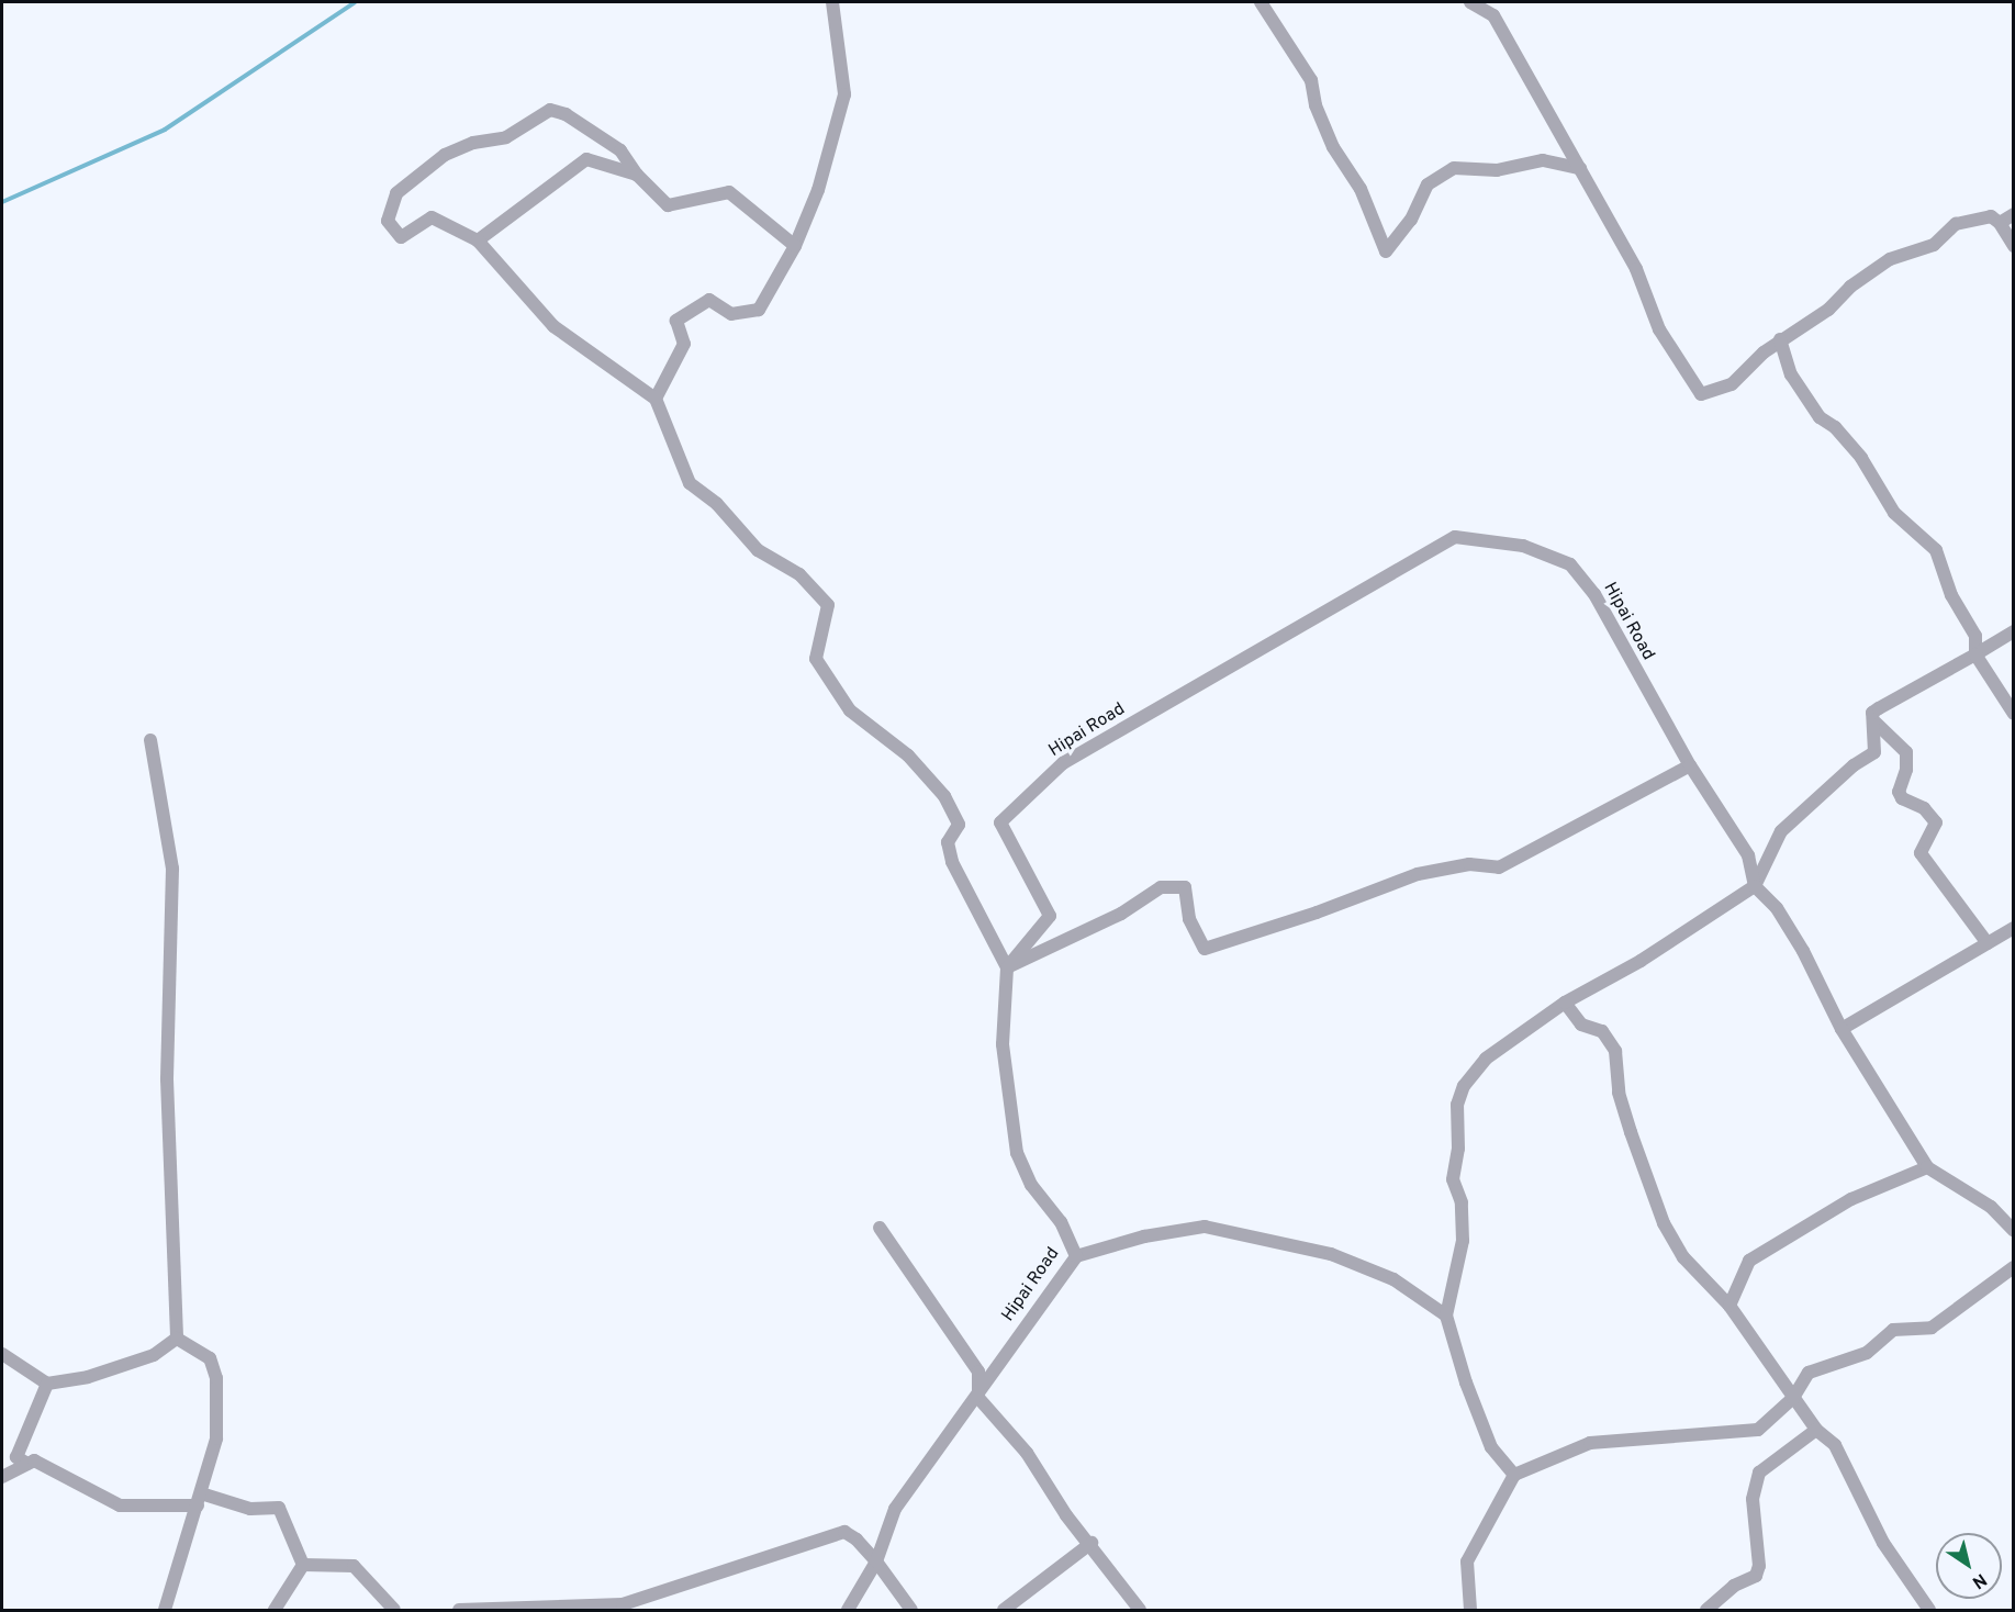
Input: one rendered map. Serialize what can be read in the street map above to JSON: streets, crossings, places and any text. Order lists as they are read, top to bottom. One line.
{"streets":{"street":["Hipai Road"]},"north":"bottom right"}
